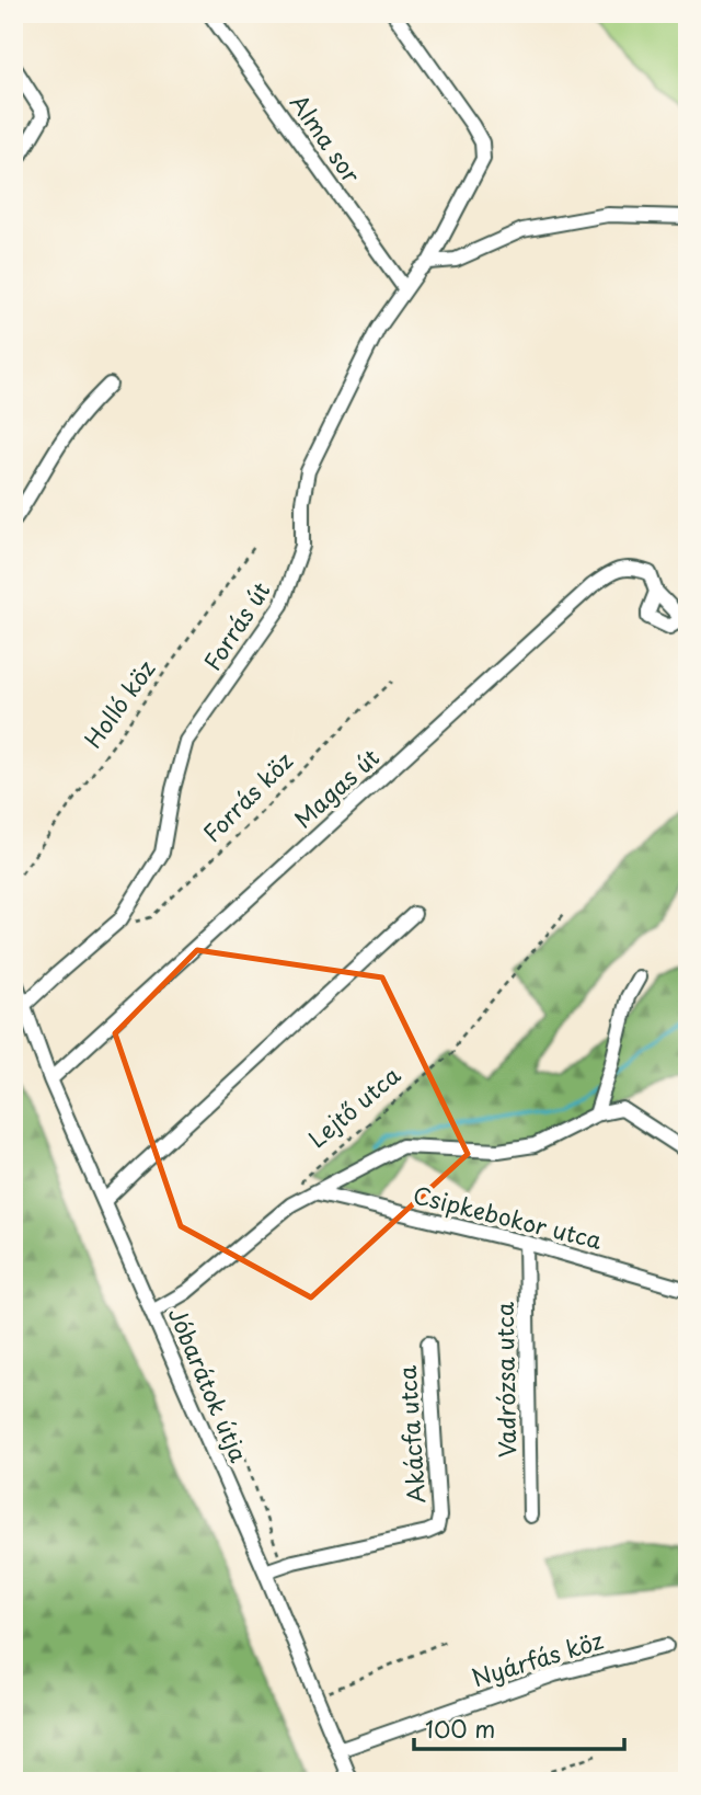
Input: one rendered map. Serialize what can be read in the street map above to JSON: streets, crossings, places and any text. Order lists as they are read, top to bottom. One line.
{"streets":{"street":["Alma sor","Forrás út","Magas út","Csipkebokor utca","Vadrózsa utca","Jóbarátok útja","Akácfa utca","Nyárfás köz"],"path":["Holló köz","Forrás köz","Lejtő utca"]},"crossings":[["Alma sor","Forrás út"],["Forrás út","Forrás köz"],["Forrás út","Jóbarátok útja"],["Magas út","Jóbarátok útja"],["Csipkebokor utca","Vadrózsa utca"],["Jóbarátok útja","Akácfa utca"],["Jóbarátok útja","Nyárfás köz"]],"scale_bar":"100 m"}
